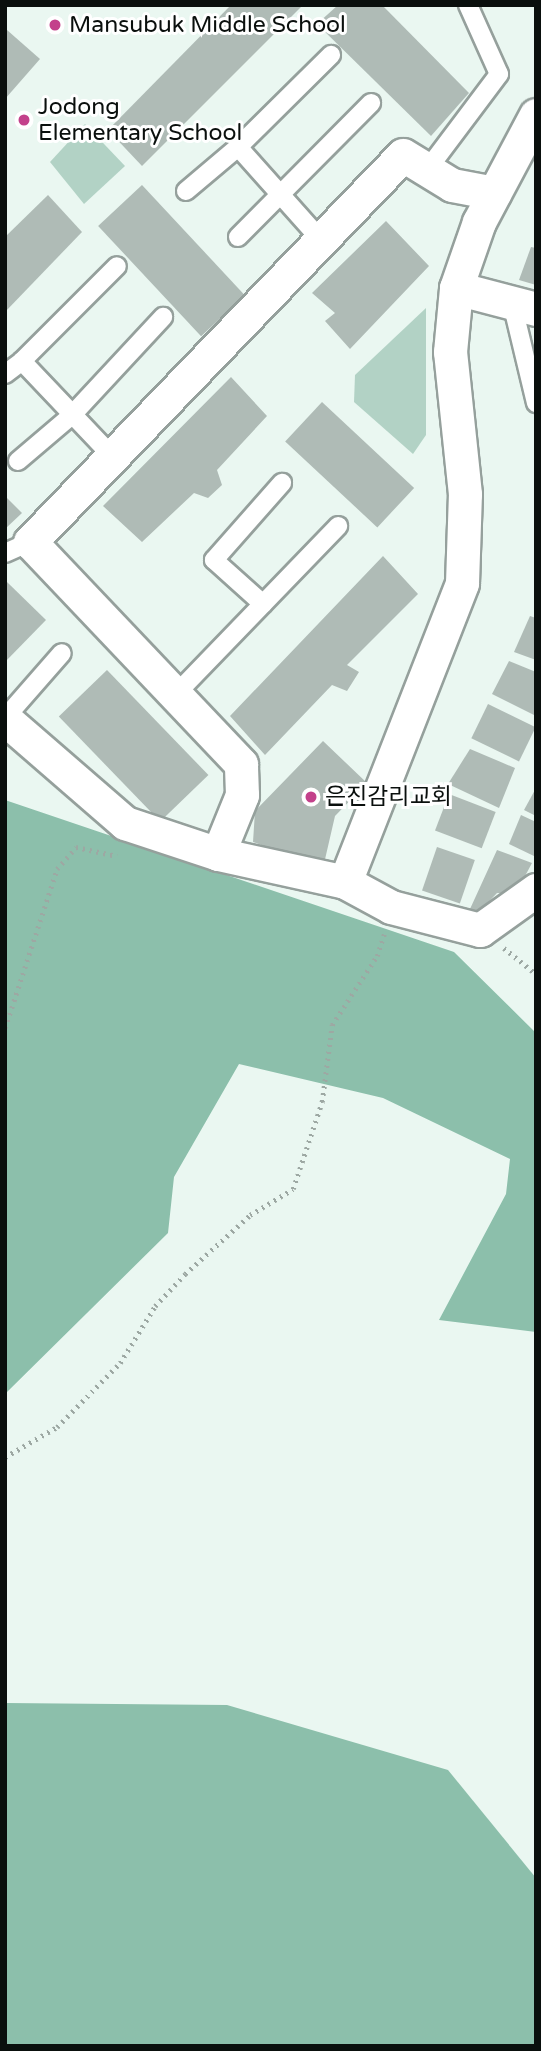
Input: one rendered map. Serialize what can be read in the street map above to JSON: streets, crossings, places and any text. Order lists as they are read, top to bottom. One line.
{"places":["Mansubuk Middle School","Jodong Elementary School","은진감리교회"]}
